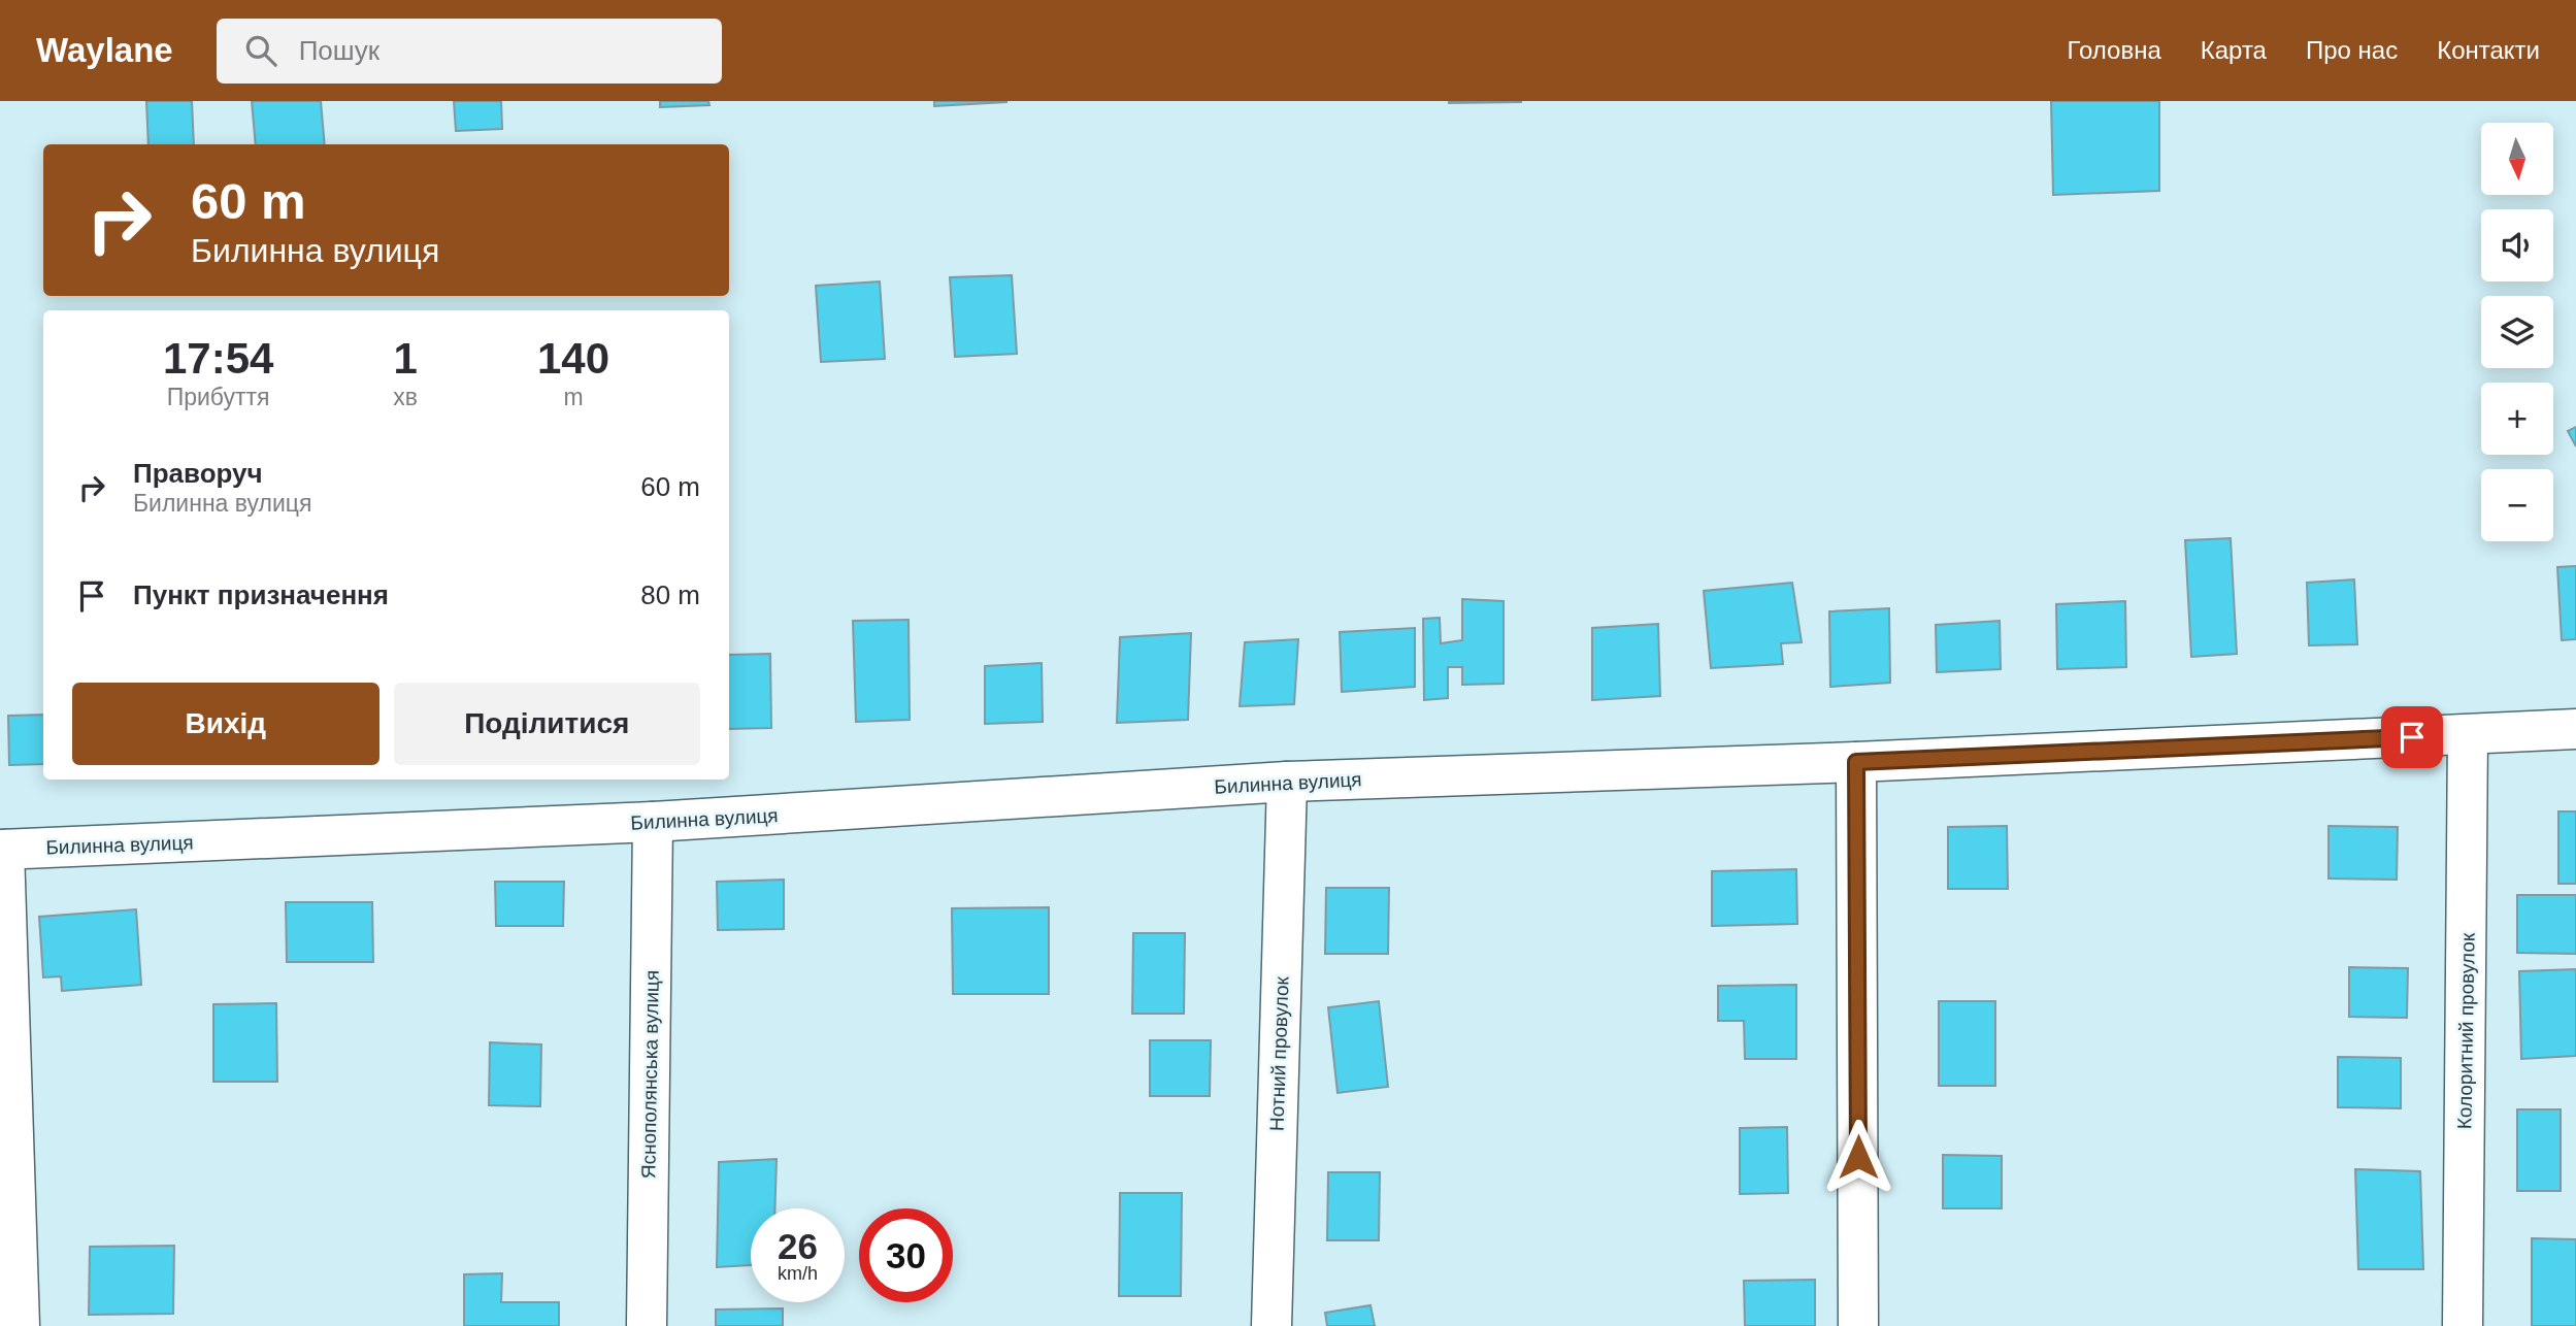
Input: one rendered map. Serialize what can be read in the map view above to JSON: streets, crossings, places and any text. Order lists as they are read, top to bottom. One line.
{"streets":{"street":["Билинна вулиця","Колоритний провулок","Нотний провулок","Яснополянська вулиця"]},"crossings":[["Билинна вулиця","Колоритний провулок"],["Билинна вулиця","Нотний провулок"],["Билинна вулиця","Яснополянська вулиця"]],"north":"bottom","page":{"header":"Waylane","search":"Пошук","nav":["Головна","Карта","Про нас","Контакти"],"map_buttons":["+","−"],"turn":["60 m","Билинна вулиця"],"eta":["17:54","Прибуття","1","хв","140","m"],"list":[{"name":"Праворуч","note":"Билинна вулиця","value":"60 m"},{"name":"Пункт призначення","value":"80 m"}],"buttons":["Вихід","Поділитися"],"speed":"26 km/h","limit":"30"}}
